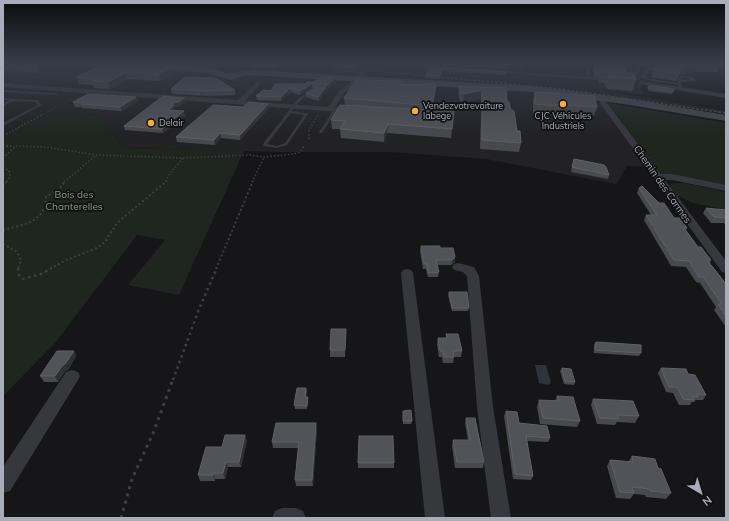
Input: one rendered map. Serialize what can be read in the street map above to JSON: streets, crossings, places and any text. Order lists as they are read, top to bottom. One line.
{"streets":{"street":["Chemin des Carmes"]},"parks":["Bois des Chanterelles"],"places":["CJC Véhicules Industriels","Vendezvotrevoiture labege","Delair"],"north":"bottom right"}
